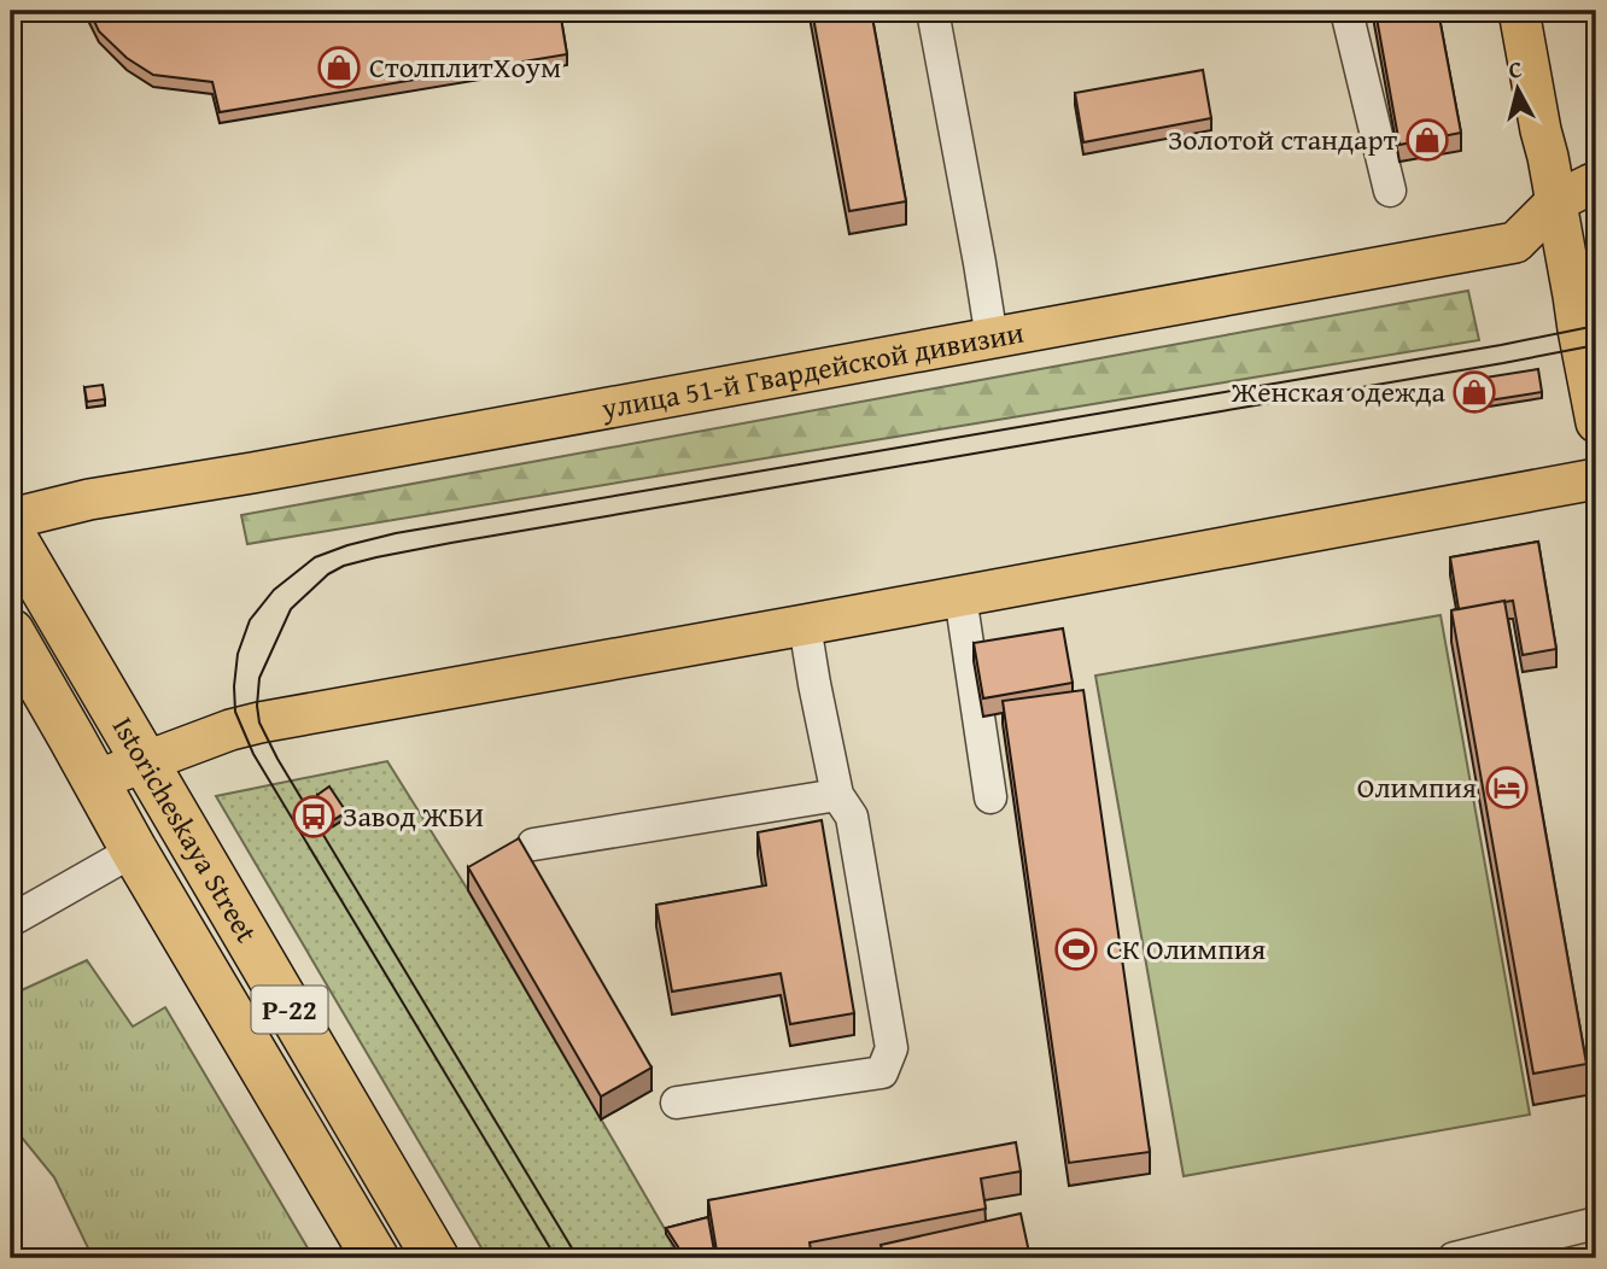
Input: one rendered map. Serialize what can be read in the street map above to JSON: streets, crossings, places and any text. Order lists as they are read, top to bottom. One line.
{"streets":{"highway":["Istoricheskaya Street","Р-22"],"main road":["улица 51-й Гвардейской дивизии"]},"places":{"shop":["СтолплитХоум","Золотой стандарт","Женская одежда"],"hotel":["Олимпия"],"bus stop":["Завод ЖБИ"],"sports":["СК Олимпия"]},"north":"top"}
